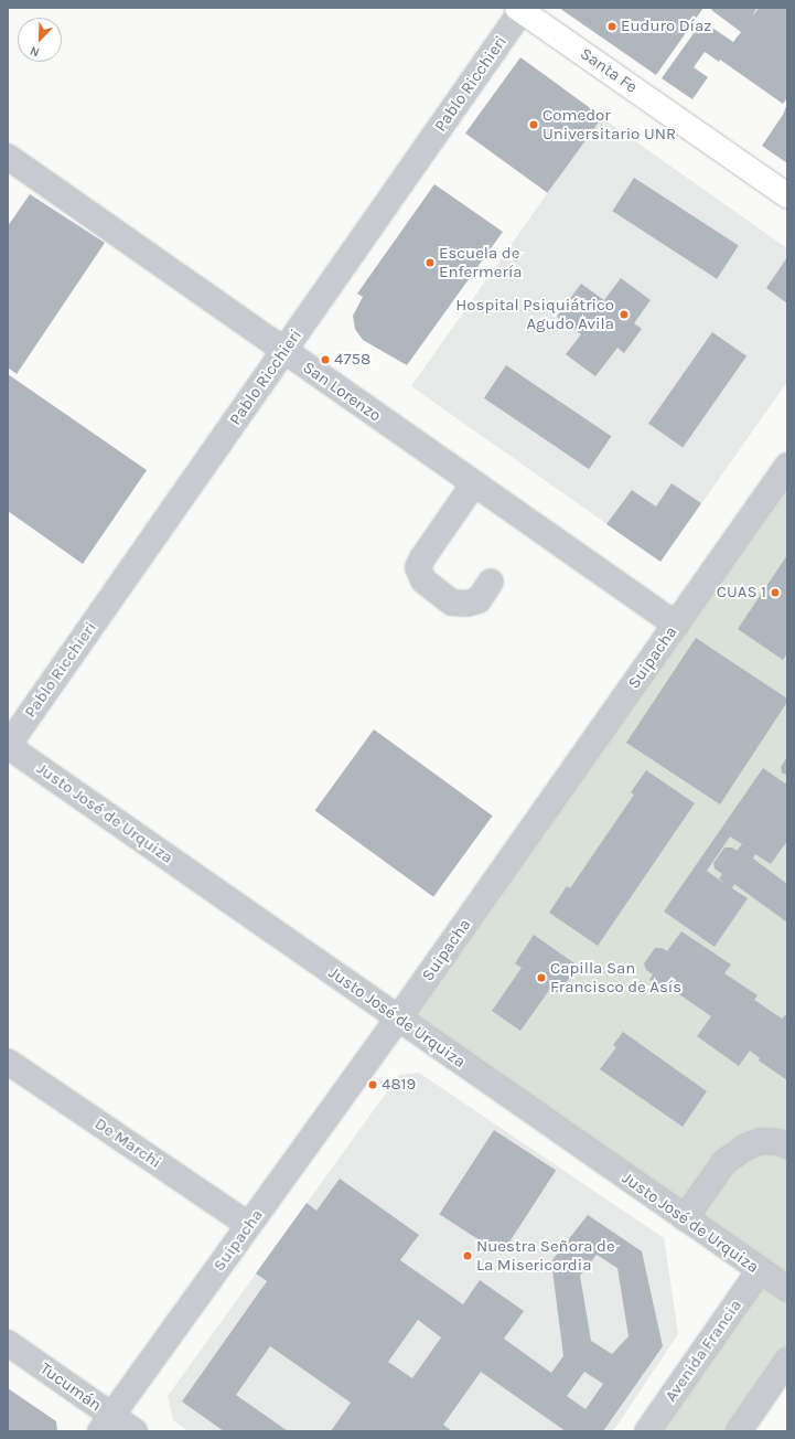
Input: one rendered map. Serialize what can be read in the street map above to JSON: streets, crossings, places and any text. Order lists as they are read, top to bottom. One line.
{"streets":{"main road":["Santa Fe"],"street":["Pablo Ricchieri","San Lorenzo","Suipacha","Justo José de Urquiza","De Marchi","Avenida Francia","Tucumán"]},"crossings":[["Santa Fe","Pablo Ricchieri"],["Pablo Ricchieri","San Lorenzo"],["Pablo Ricchieri","Justo José de Urquiza"],["San Lorenzo","Suipacha"],["Suipacha","Justo José de Urquiza"],["Suipacha","De Marchi"],["Suipacha","Tucumán"],["Justo José de Urquiza","Avenida Francia"]],"places":["Euduro Díaz","Comedor Universitario UNR","Escuela de Enfermería","Hospital Psiquiátrico Agudo Avila","4758","CUAS 1","Capilla San Francisco de Asís","4819","Nuestra Señora de La Misericordia"],"north":"bottom left"}
